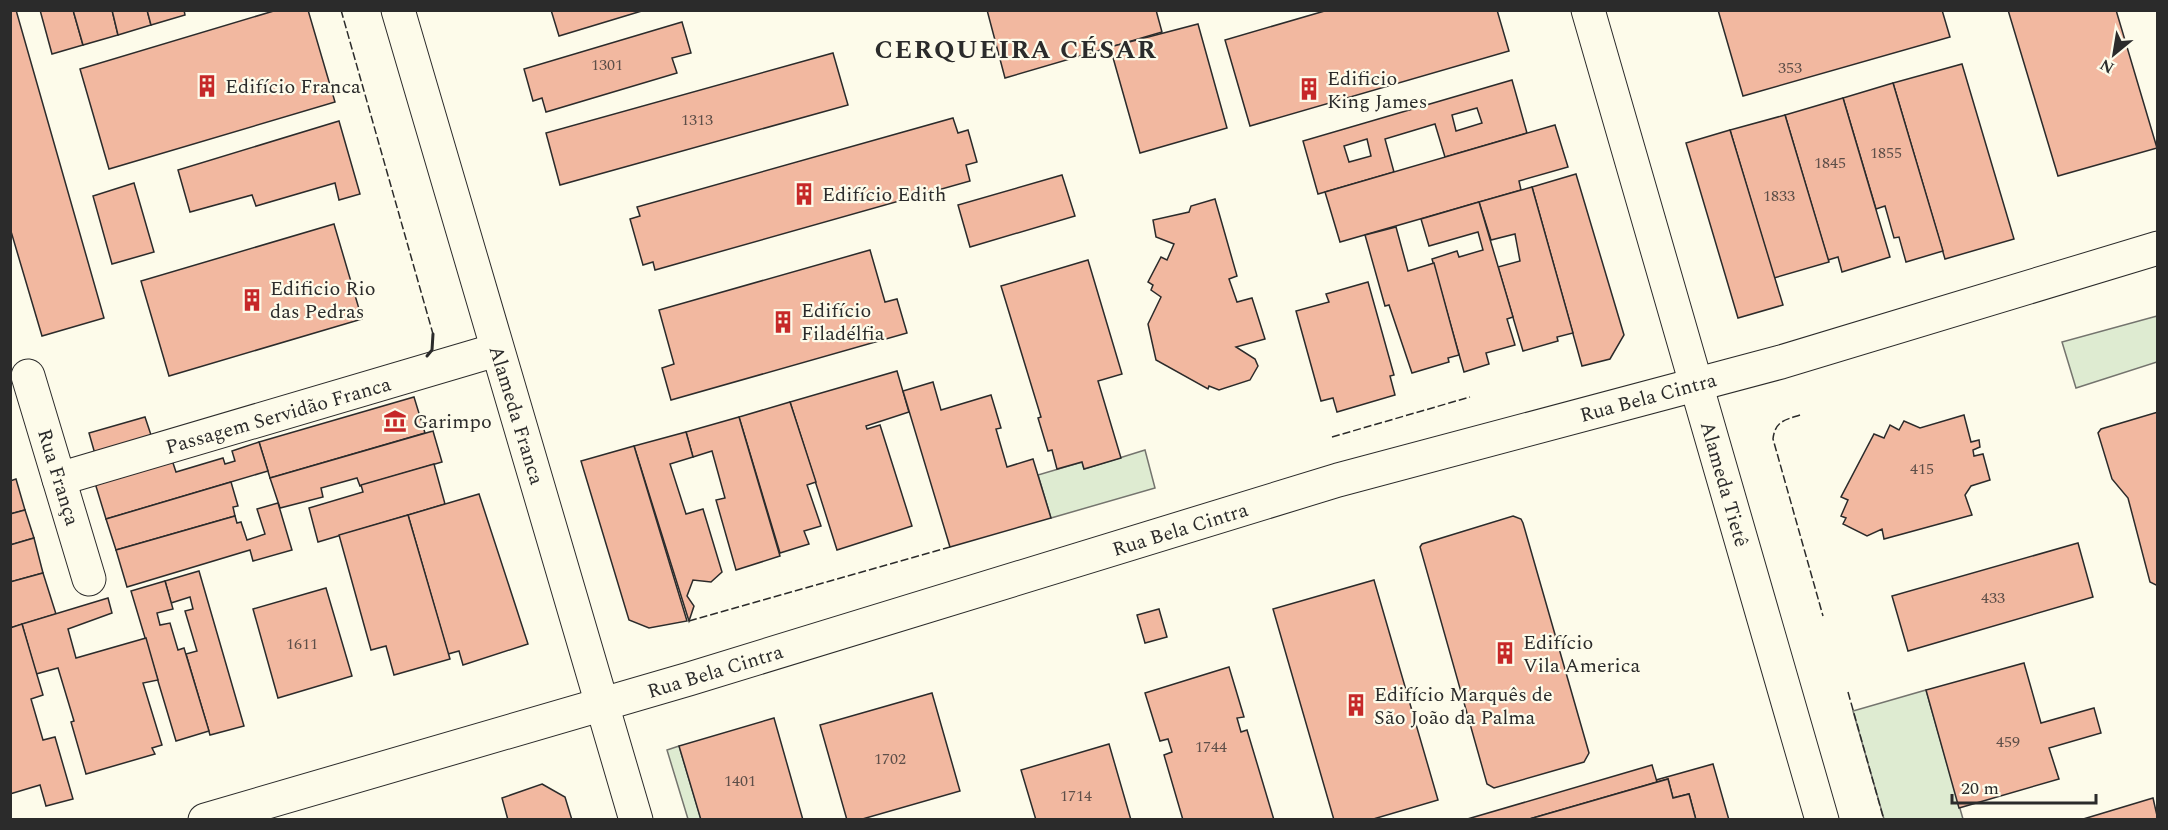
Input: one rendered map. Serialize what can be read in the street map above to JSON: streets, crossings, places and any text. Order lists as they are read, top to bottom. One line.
{"streets":{"street":["Rua Bela Cintra","Passagem Servidão Franca","Alameda Franca","Rua França","Alameda Tietê"]},"crossings":[["Rua Bela Cintra","Alameda Franca"],["Rua Bela Cintra","Alameda Tietê"],["Passagem Servidão Franca","Alameda Franca"],["Passagem Servidão Franca","Rua França"]],"districts":["CERQUEIRA CÉSAR"],"places":{"building":["Edifício Franca","Edificio King James","Edifício Edith","Edificio Rio das Pedras","Edifício Filadélfia","Edifício Vila America","Edifício Marquês de São João da Palma"],"museum":["Garimpo"]},"house_numbers":["1301","353","1313","1855","1845","1833","415","433","1611","459","1744","1702","1401","1714"],"scale_bar":"20 m","north":"bottom left"}
